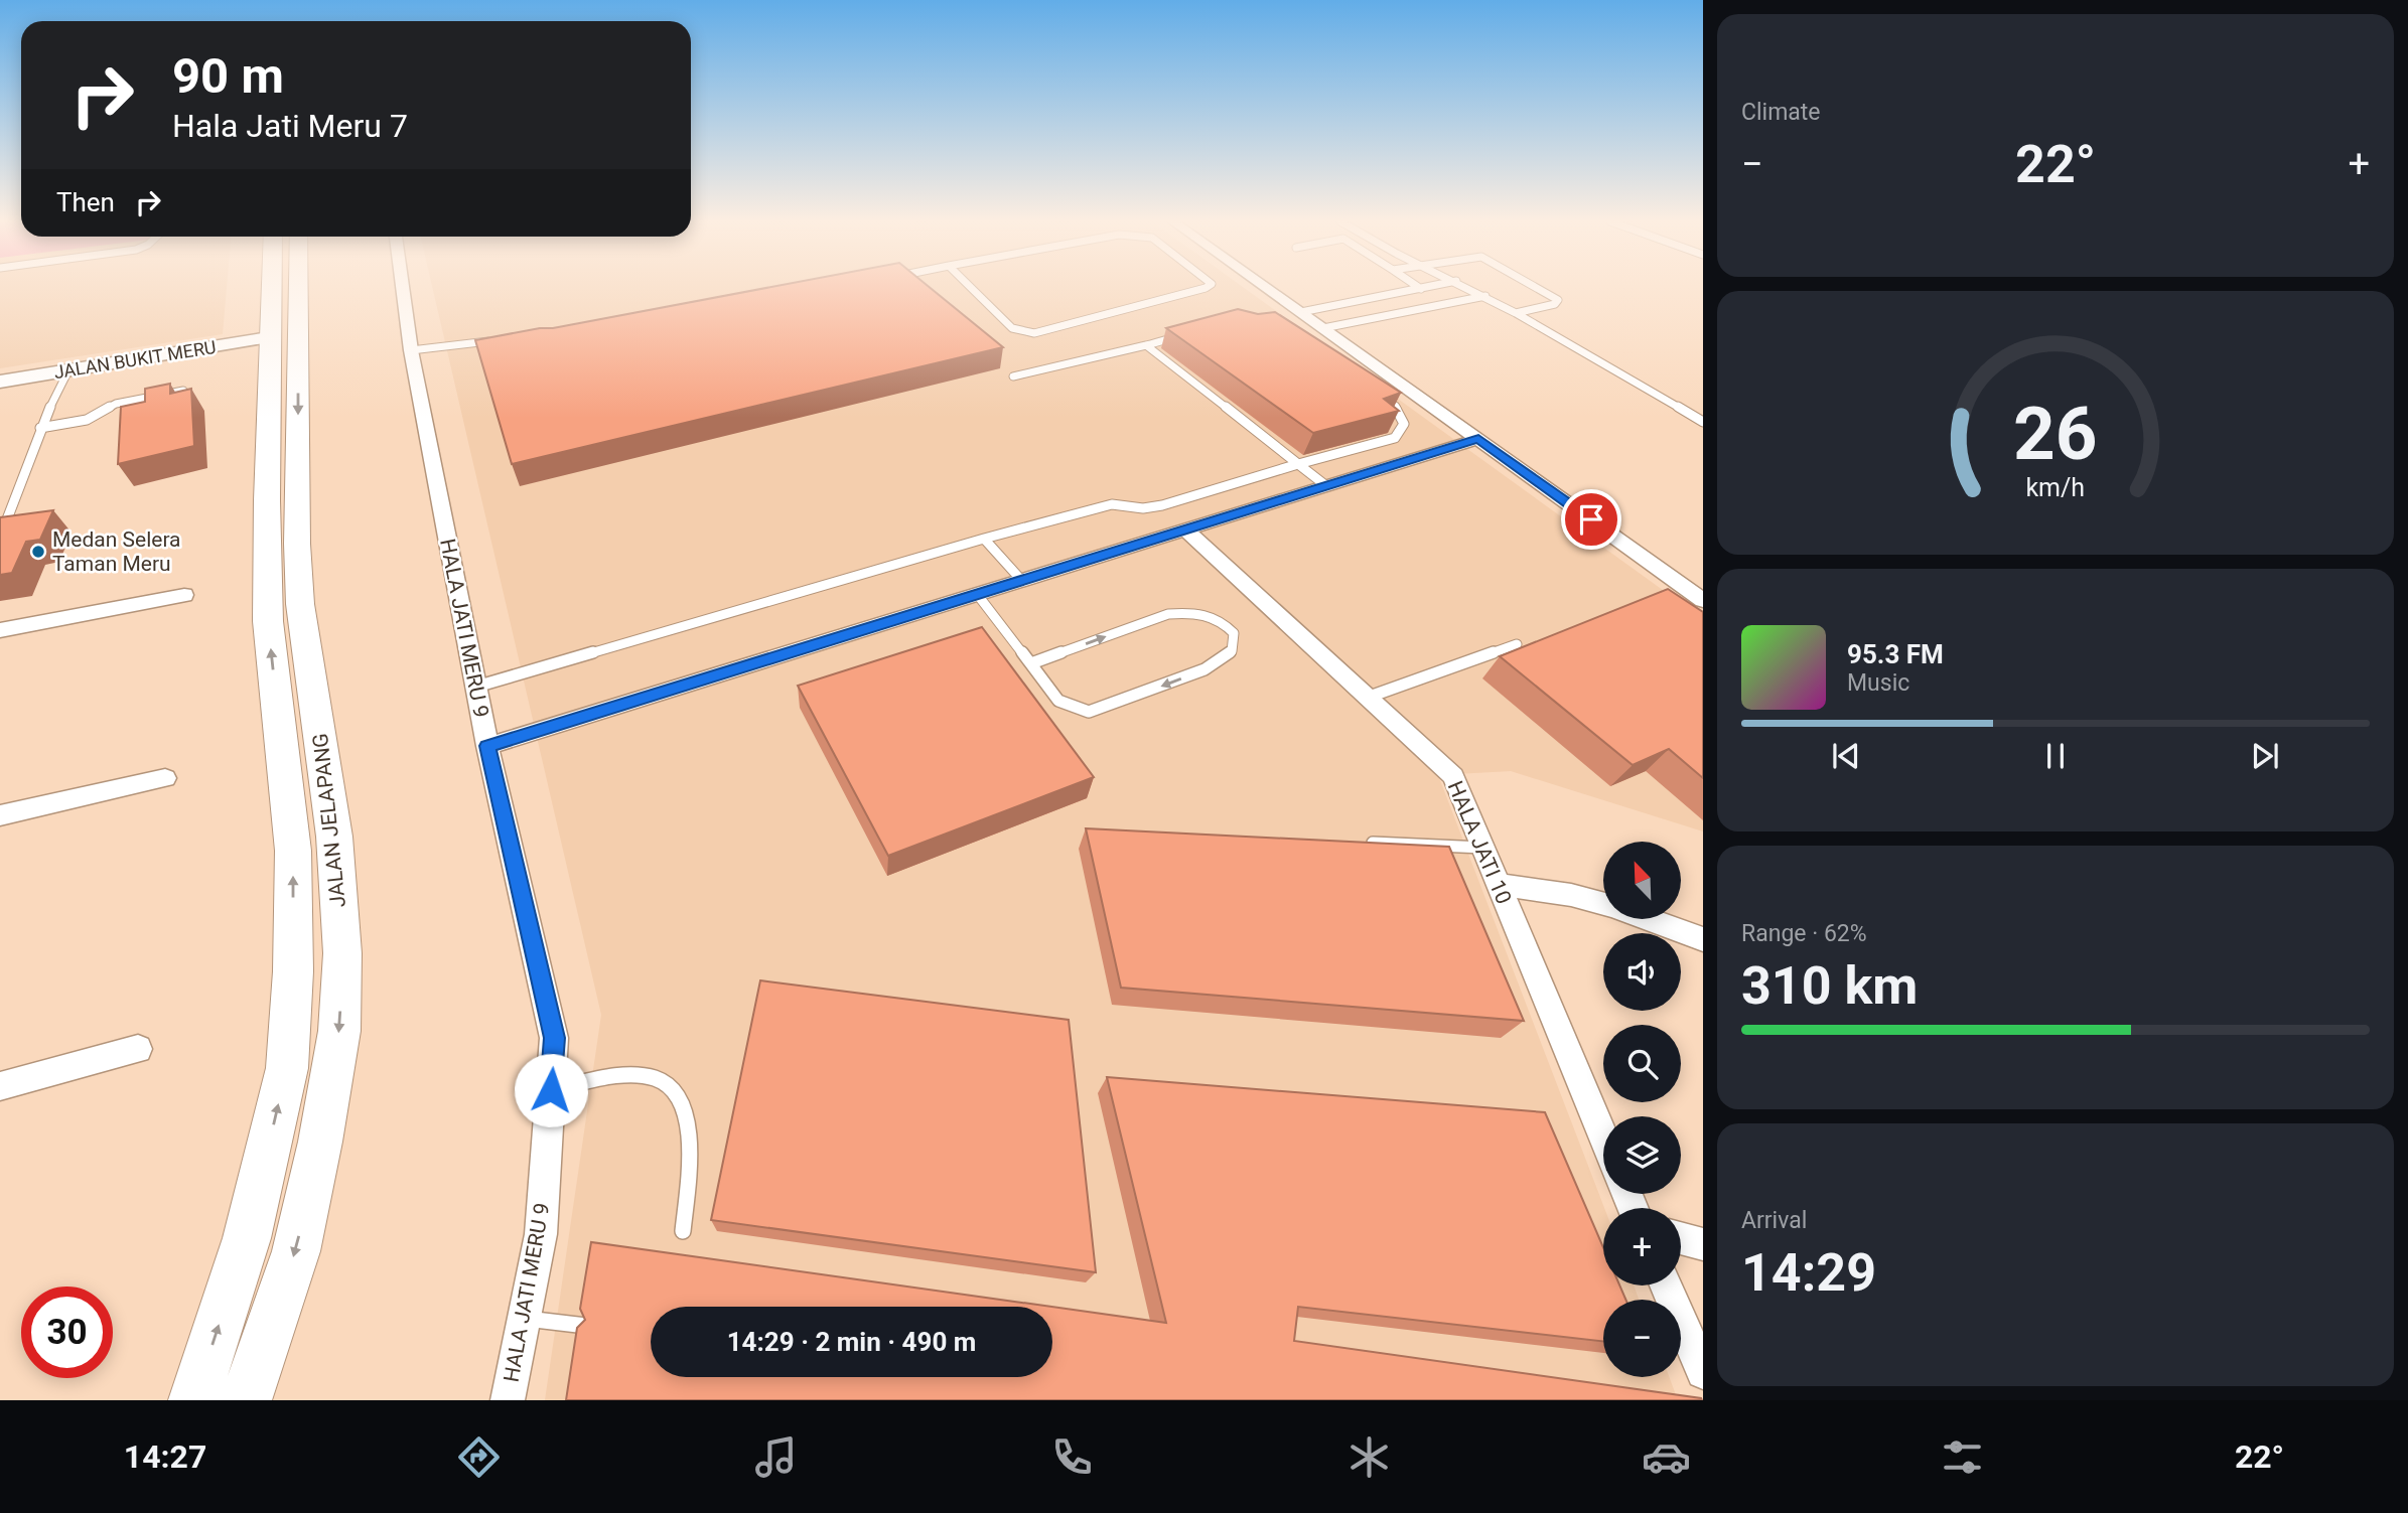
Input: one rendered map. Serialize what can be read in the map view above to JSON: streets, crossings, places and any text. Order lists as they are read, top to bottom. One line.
{"streets":{"main road":["JALAN JELAPANG"],"street":["JALAN BUKIT MERU","HALA JATI MERU 9","HALA JATI 10"]},"crossings":[["JALAN BUKIT MERU","JALAN JELAPANG"]],"places":["Medan Selera Taman Meru"],"north":"top left","page":{"tile":["Climate",["Range · 62%","310 km"],["Arrival","14:29"]],"turn":["90 m","Hala Jati Meru 7"],"heat":["−","22°","+"],"then":"Then","song":["95.3 FM","Music"],"map_buttons":["+","−"],"limit":"30","trip":"14:29 · 2 min · 490 m","tabs":["14:27","22°"],"gauge":["26","km/h"]}}
